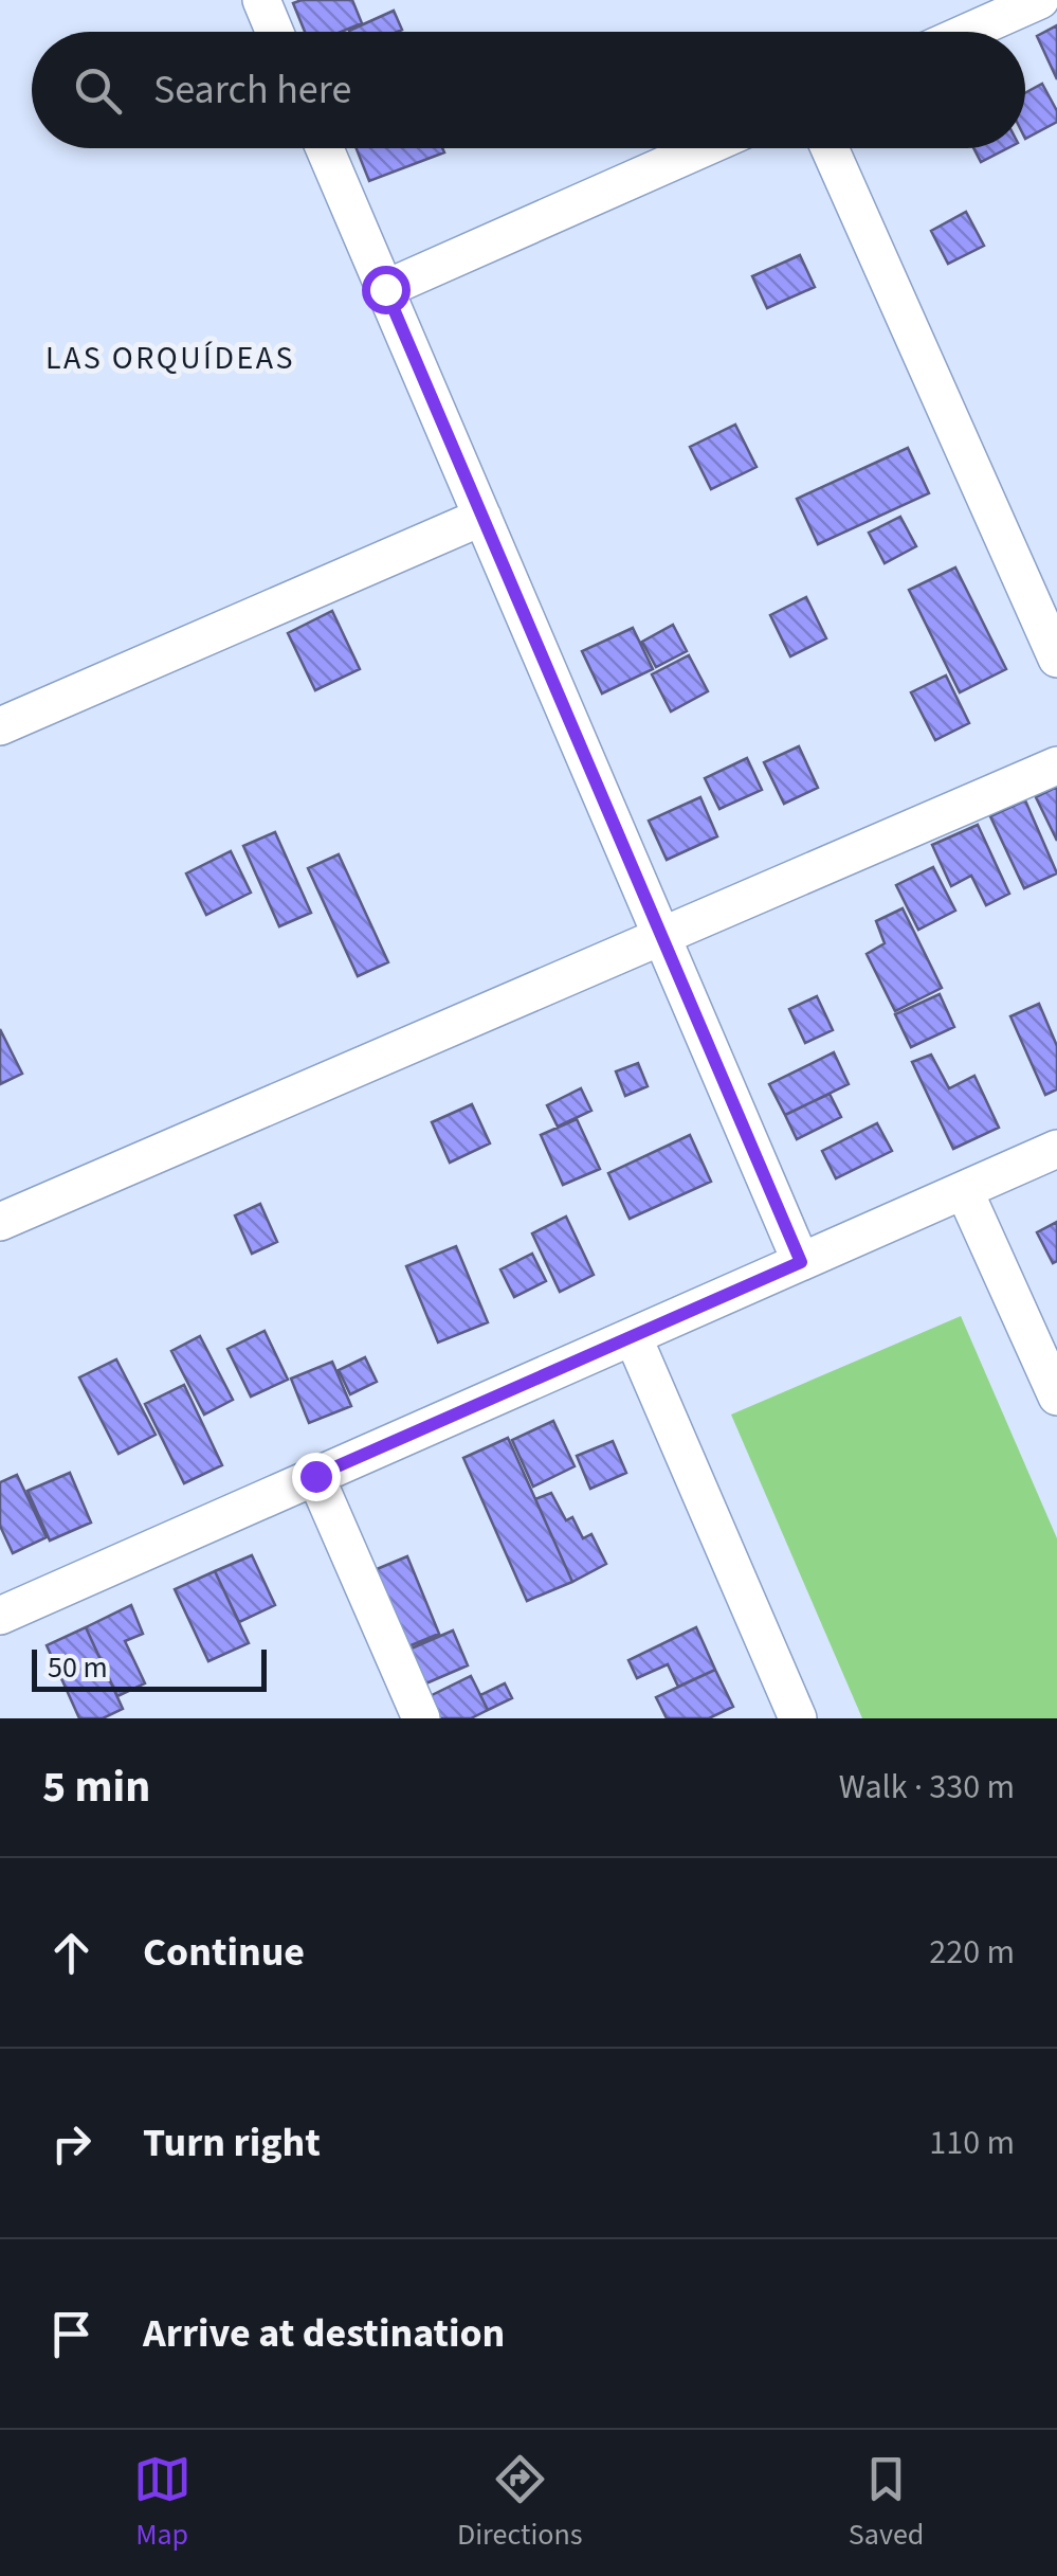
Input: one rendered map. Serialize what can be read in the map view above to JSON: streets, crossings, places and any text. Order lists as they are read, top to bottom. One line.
{"districts":["LAS ORQUÍDEAS"],"scale_bar":"50 m","page":{"search":"Search here","scale":"50 m","heading":["5 min","Walk · 330 m"],"list":[["Continue","220 m"],["Turn right","110 m"],"Arrive at destination"],"nav":["Map","Directions","Saved"]}}
